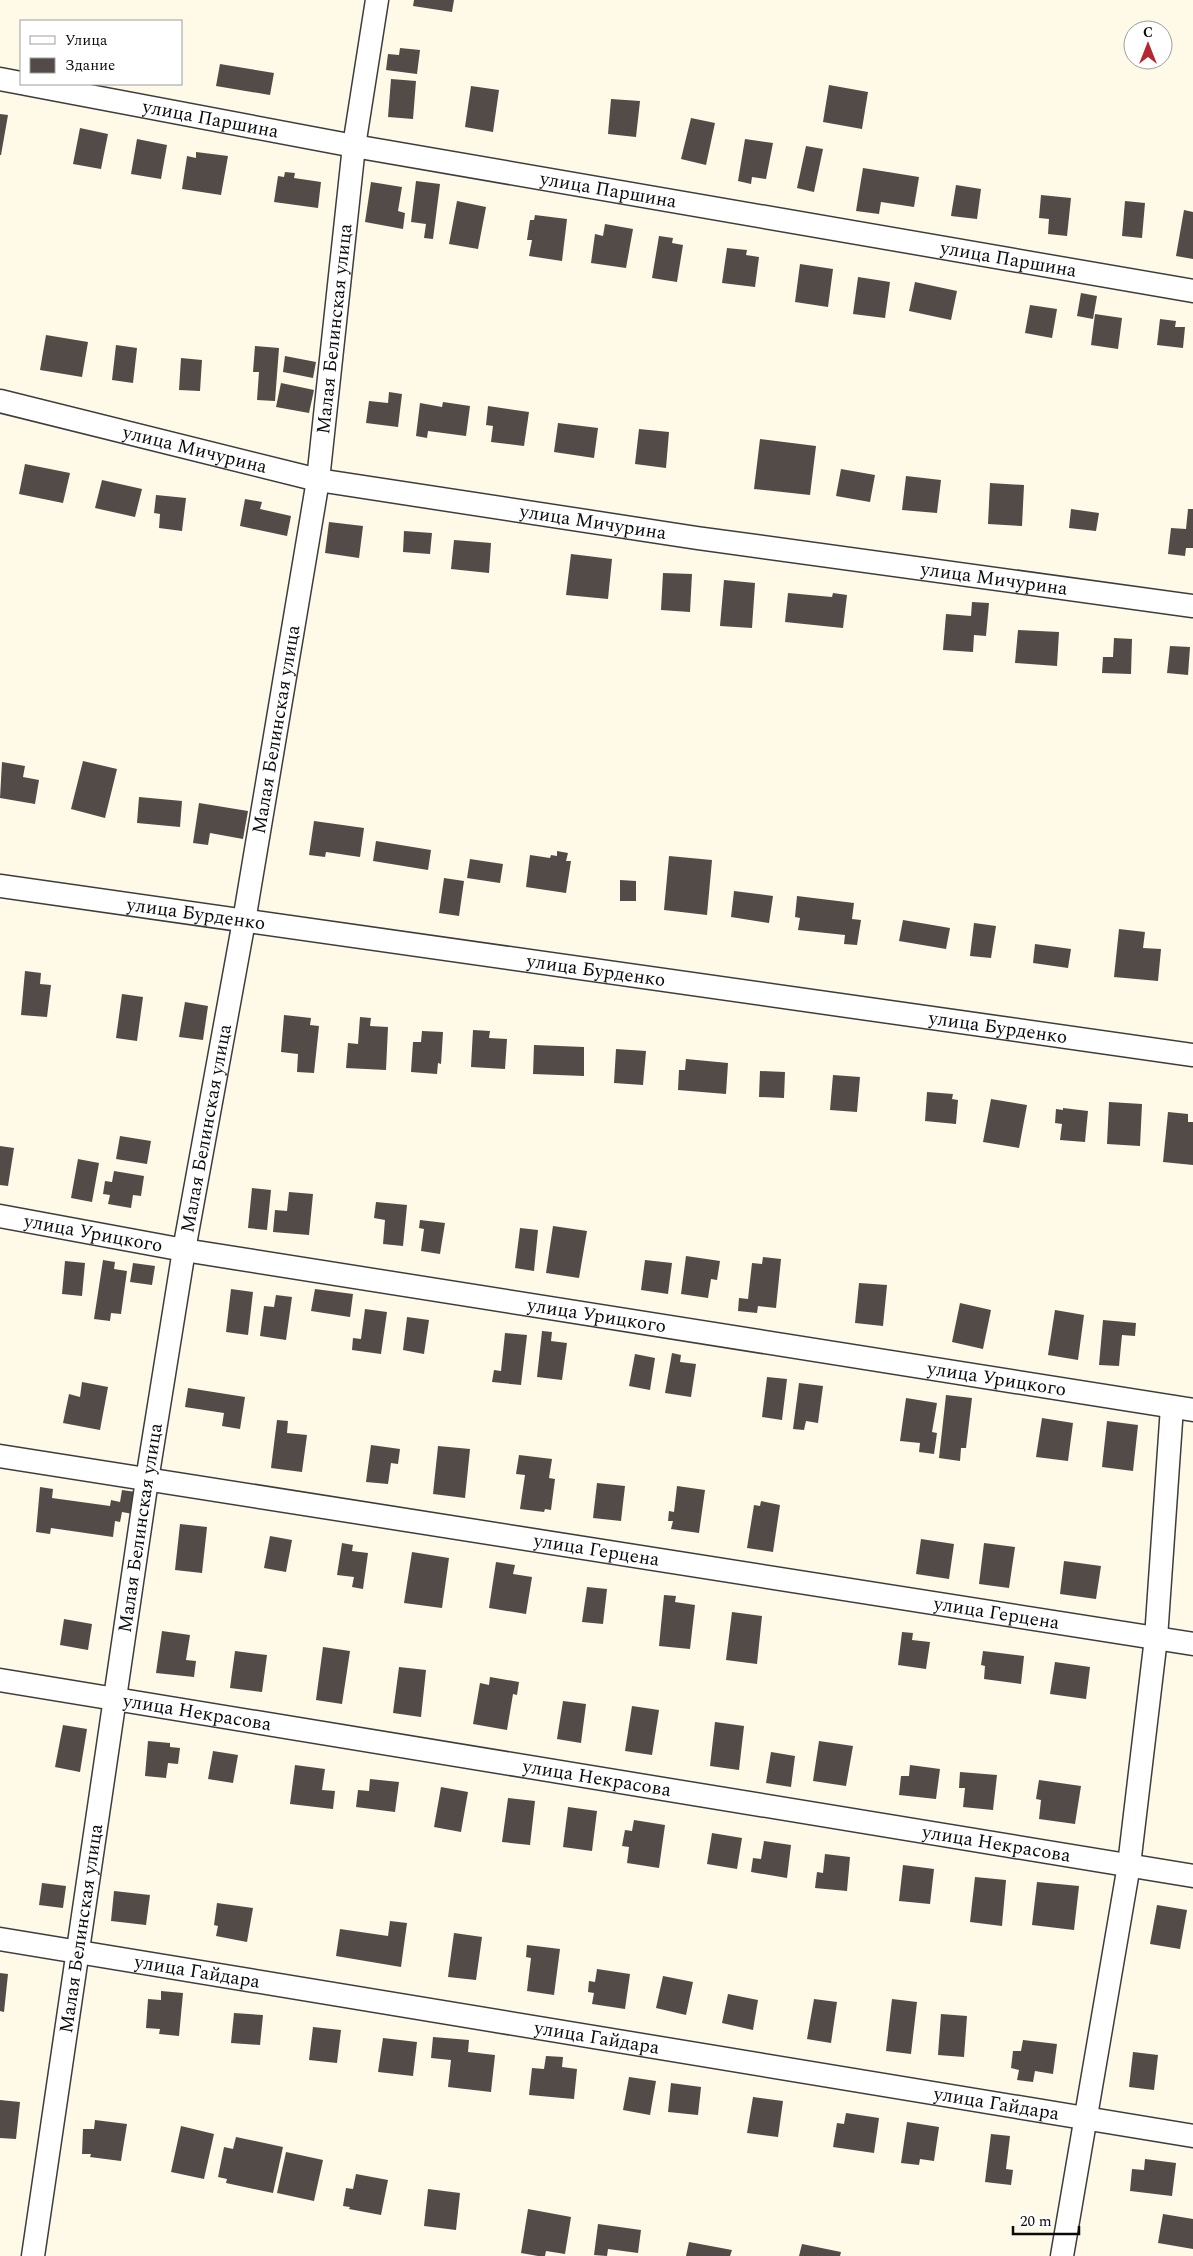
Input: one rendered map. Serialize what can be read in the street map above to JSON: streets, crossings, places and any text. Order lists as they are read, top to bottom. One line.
{"streets":{"street":["улица Паршина","Малая Белинская улица","улица Мичурина","улица Бурденко","улица Урицкого","улица Герцена","улица Некрасова","улица Гайдара"]},"crossings":[["улица Паршина","Малая Белинская улица"],["Малая Белинская улица","улица Мичурина"],["Малая Белинская улица","улица Бурденко"],["Малая Белинская улица","улица Урицкого"],["Малая Белинская улица","улица Герцена"],["Малая Белинская улица","улица Некрасова"],["Малая Белинская улица","улица Гайдара"]],"legend":["Улица","Здание"],"scale_bar":"20 m","north":"top"}
